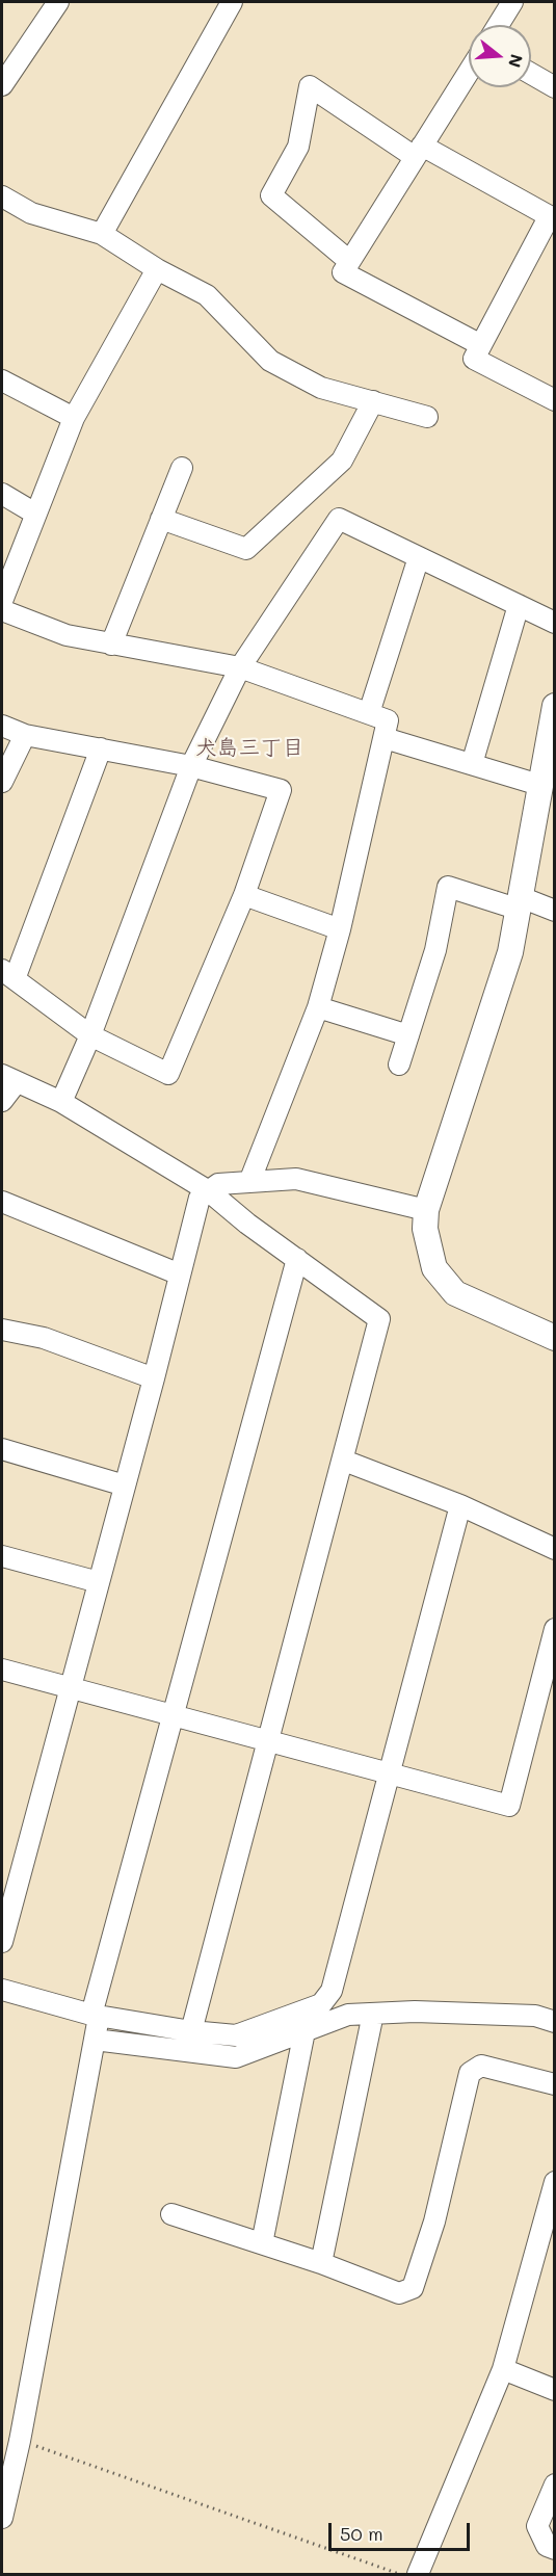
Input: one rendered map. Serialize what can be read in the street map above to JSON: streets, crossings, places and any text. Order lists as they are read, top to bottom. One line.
{"districts":["犬島三丁目"],"scale_bar":"50 m","north":"right"}
